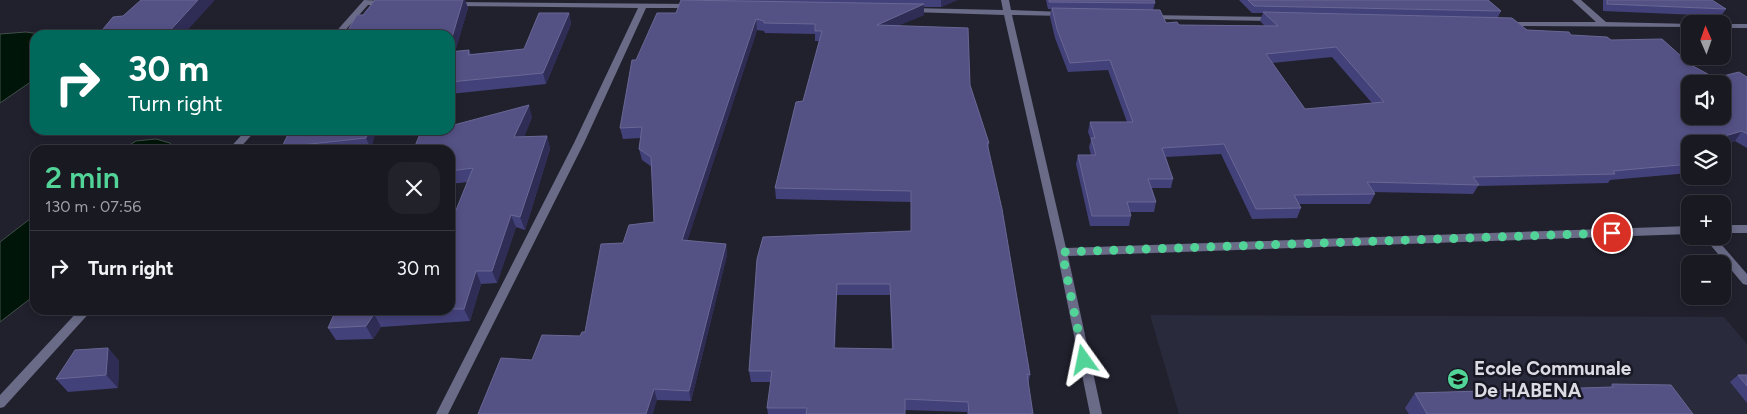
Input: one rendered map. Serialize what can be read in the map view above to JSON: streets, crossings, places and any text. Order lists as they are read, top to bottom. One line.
{"places":{"school or university":["Ecole Communale De HABENA"]},"north":"top","page":{"map_buttons":["+","−"],"turn":["30 m","Turn right"],"heading":["2 min","130 m · 07:56"],"list":[{"name":"Turn right","value":"30 m"}]}}
